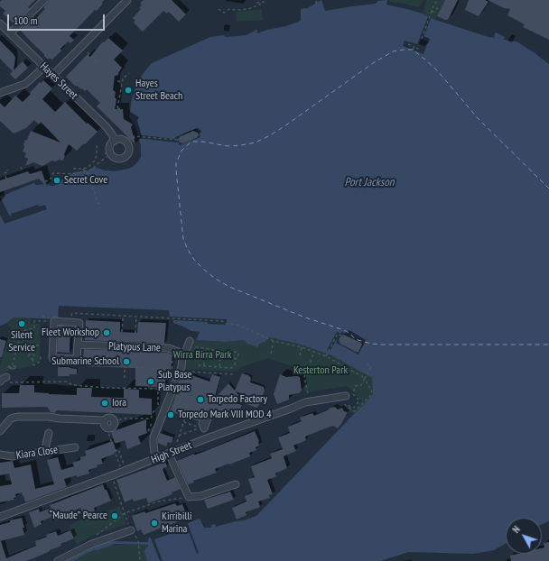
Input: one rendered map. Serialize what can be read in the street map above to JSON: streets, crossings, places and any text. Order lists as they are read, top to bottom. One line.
{"streets":{"street":["Hayes Street","Platypus Lane","Kiara Close","High Street"]},"water":["Port Jackson"],"parks":["Wirra Birra Park","Kesterton Park"],"places":["Hayes Street Beach","Secret Cove","Silent Service","Fleet Workshop","Submarine School","Sub Base Platypus","Torpedo Factory","Iora","Torpedo Mark VIII MOD 4","“Maude” Pearce","Kirribilli Marina"],"scale_bar":"100 m","north":"top left"}
